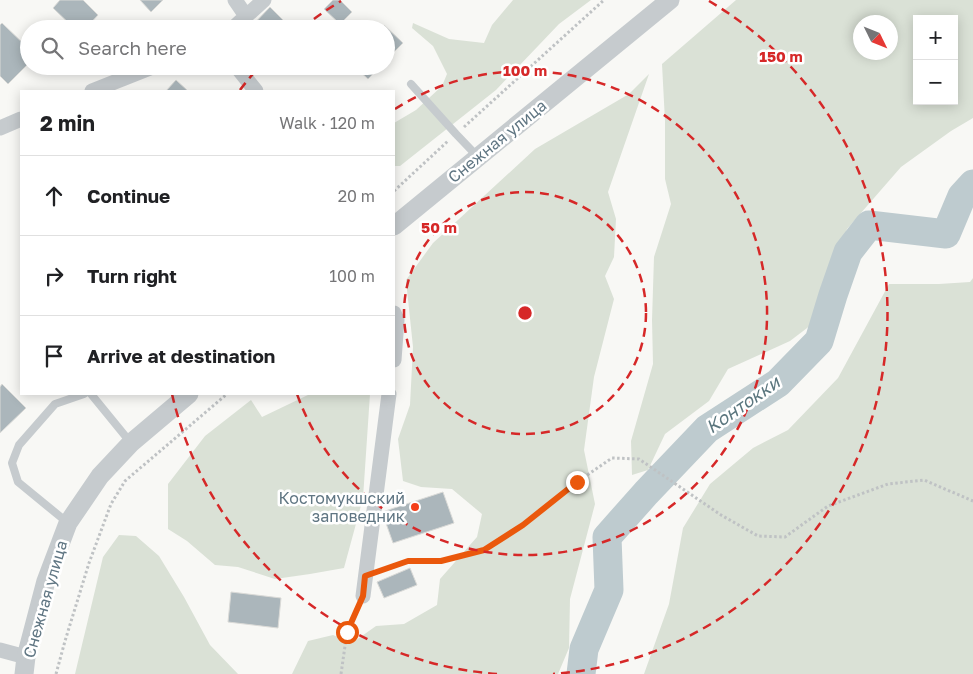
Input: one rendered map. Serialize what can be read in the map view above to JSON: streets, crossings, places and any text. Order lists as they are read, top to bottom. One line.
{"streets":{"street":["Снежная улица"]},"water":["Контокки"],"places":["Костомукшский заповедник"],"north":"bottom right","page":{"map_buttons":["+","−"],"search":"Search here","heading":["2 min","Walk · 120 m"],"list":[["Continue","20 m"],["Turn right","100 m"],"Arrive at destination"]},"rings":["150 m","100 m","50 m"]}
